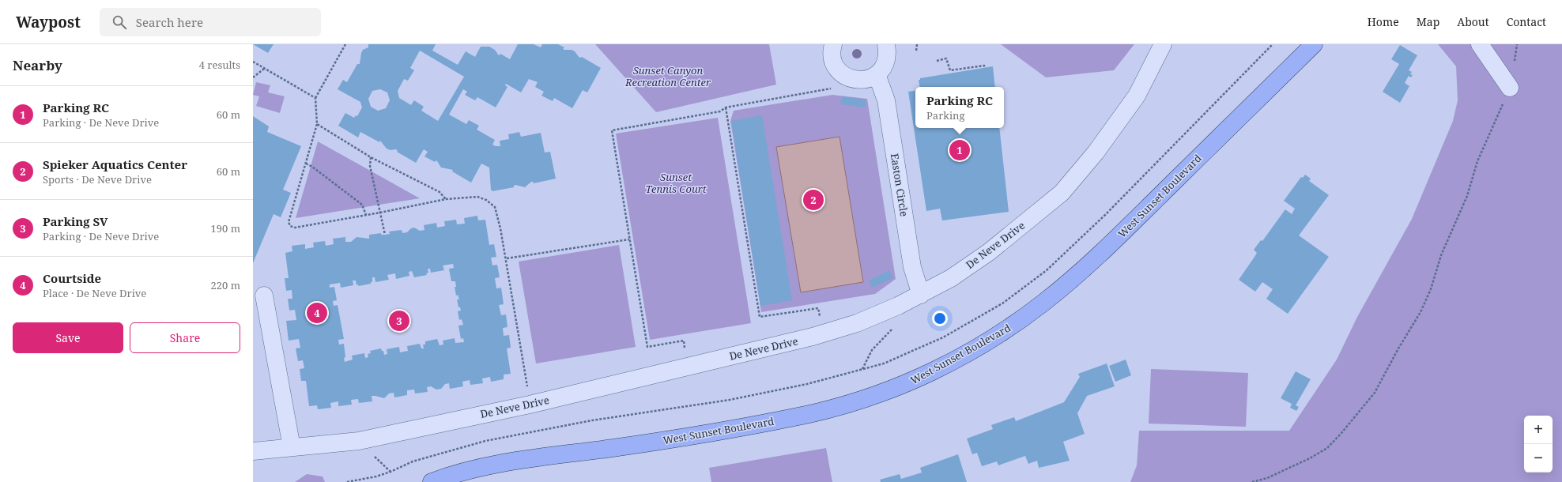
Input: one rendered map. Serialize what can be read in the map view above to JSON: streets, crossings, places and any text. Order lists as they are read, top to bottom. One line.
{"streets":{"main road":["West Sunset Boulevard"],"street":["Easton Circle","De Neve Drive"]},"crossings":[["Easton Circle","De Neve Drive"]],"parks":["Sunset Canyon Recreation Center","Sunset Tennis Court"],"page":{"header":"Waypost","search":"Search here","nav":["Home","Map","About","Contact"],"heading":["Nearby","4 results"],"list":[{"mark":"1","name":"Parking RC","note":"Parking · De Neve Drive","value":"60 m"},{"mark":"2","name":"Spieker Aquatics Center","note":"Sports · De Neve Drive","value":"60 m"},{"mark":"3","name":"Parking SV","note":"Parking · De Neve Drive","value":"190 m"},{"mark":"4","name":"Courtside","note":"Place · De Neve Drive","value":"220 m"}],"popup":["Parking RC","Parking"],"pins":["1","2","4","3"],"buttons":["Save","Share"],"map_buttons":["+","−"]}}
